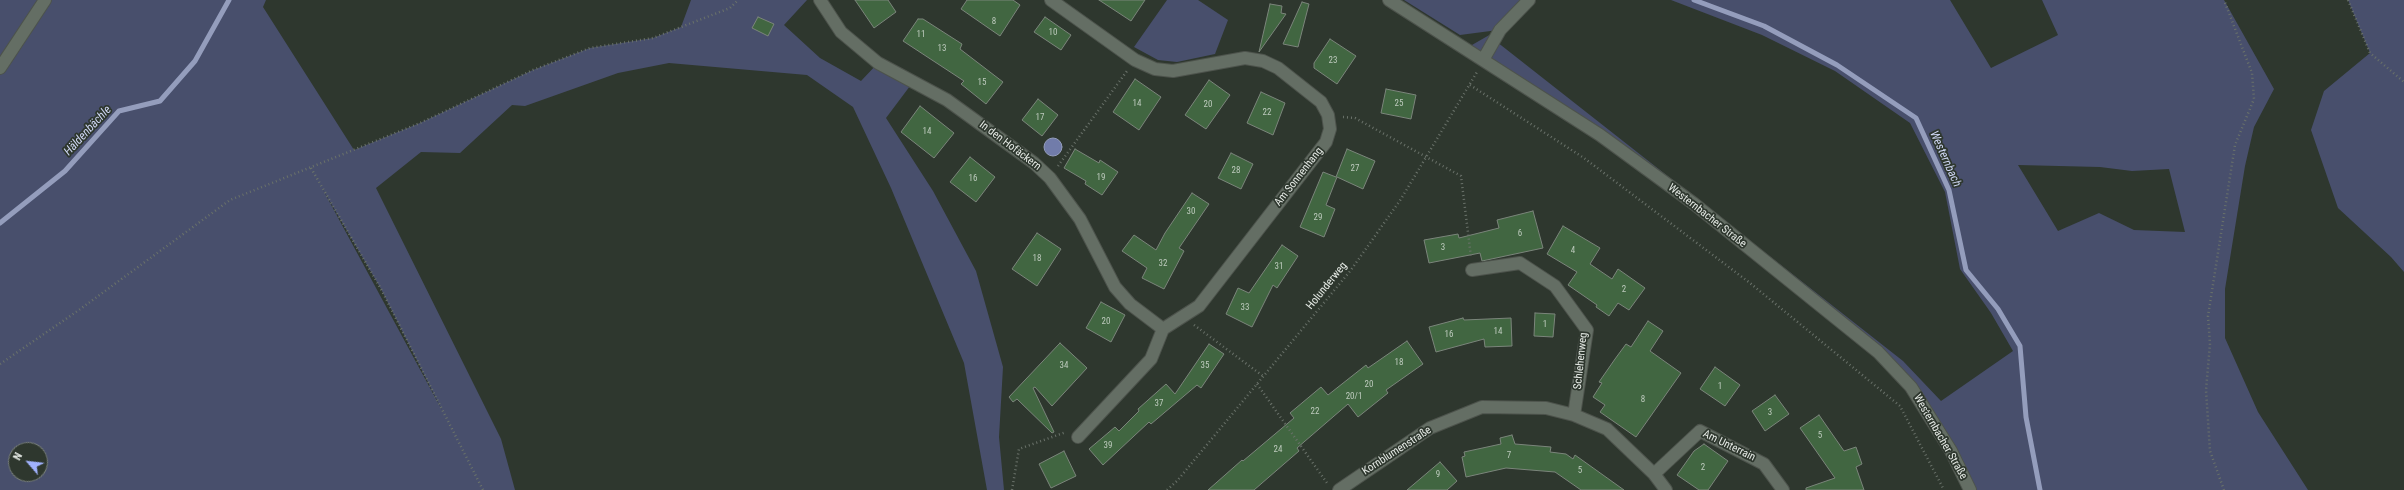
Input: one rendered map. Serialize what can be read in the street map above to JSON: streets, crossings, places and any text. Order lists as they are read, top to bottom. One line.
{"streets":{"street":["In den Hofäckern","Am Sonnenhang","Westernbacher Straße","Schlehenweg","Am Unterrain","Kornblumenstraße"],"path":["Holunderweg"]},"crossings":[["In den Hofäckern","Am Sonnenhang"],["Schlehenweg","Kornblumenstraße"],["Am Unterrain","Kornblumenstraße"]],"water":["Häldenbächle","Westernbach"],"house_numbers":["8","10","11","13","23","15","14","25","20","22","17","14","27","28","19","16","30","29","6","3","4","18","32","31","2","33","20","1","14","16","18","34","35","20","1","20/1","8","37","22","3","5","39","24","7","2","5","9"],"north":"top left"}
